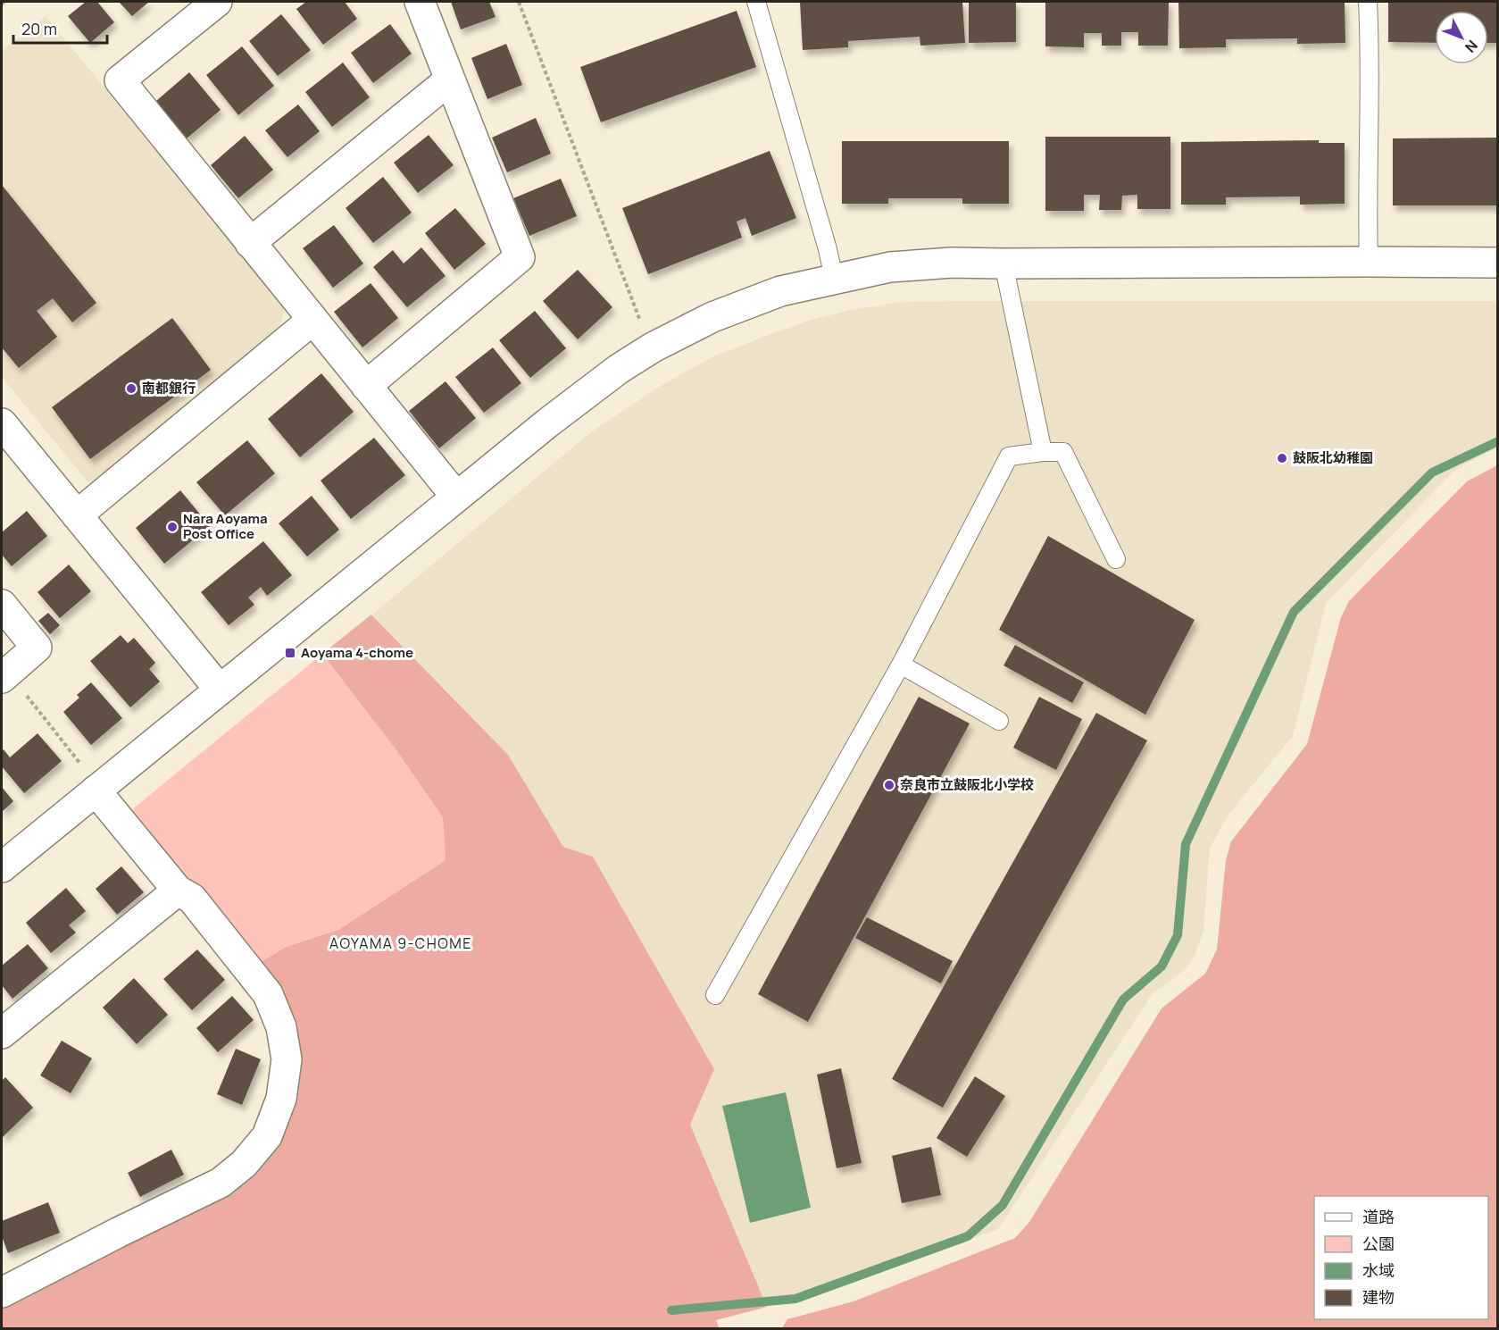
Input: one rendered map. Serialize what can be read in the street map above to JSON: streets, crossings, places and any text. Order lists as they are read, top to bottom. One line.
{"districts":["AOYAMA 9-CHOME"],"places":{"other":["南都銀行","鼓阪北幼稚園","Nara Aoyama Post Office","奈良市立鼓阪北小学校"],"transit":["Aoyama 4-chome"]},"legend":["道路","公園","水域","建物"],"scale_bar":"20 m","north":"bottom right"}
